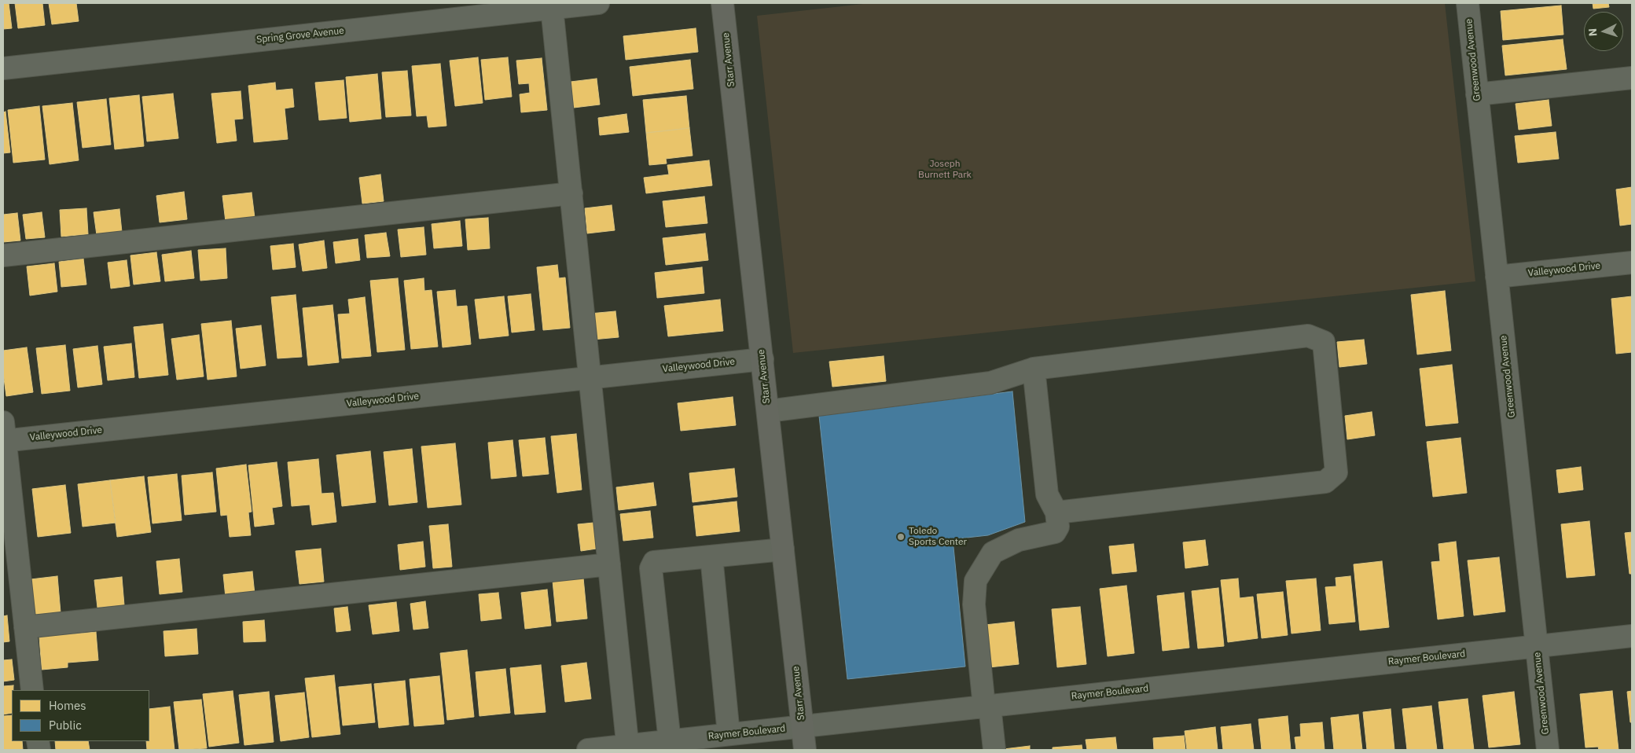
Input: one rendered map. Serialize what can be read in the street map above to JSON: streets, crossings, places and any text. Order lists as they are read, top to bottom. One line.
{"streets":{"main road":["Starr Avenue"],"street":["Spring Grove Avenue","Greenwood Avenue","Valleywood Drive","Raymer Boulevard"]},"crossings":[["Starr Avenue","Valleywood Drive"],["Starr Avenue","Raymer Boulevard"],["Greenwood Avenue","Valleywood Drive"],["Greenwood Avenue","Raymer Boulevard"]],"parks":["Joseph Burnett Park"],"places":["Toledo Sports Center"],"legend":["Homes","Public"],"north":"left"}
